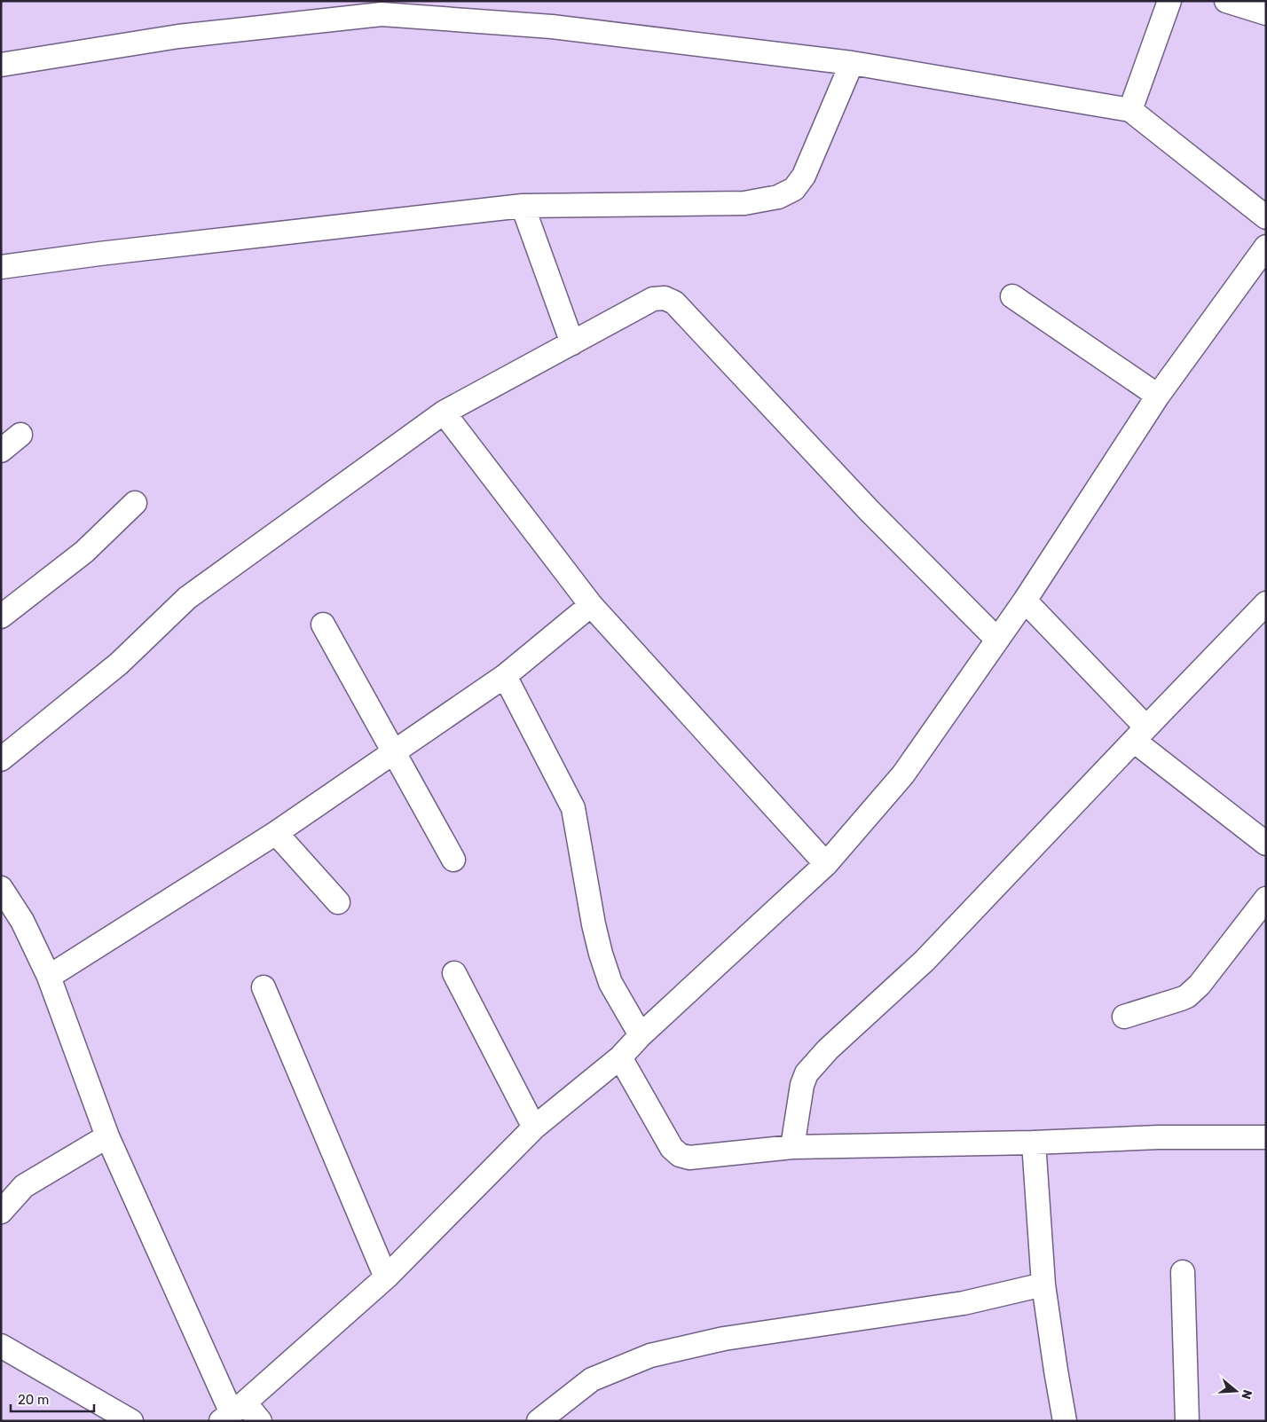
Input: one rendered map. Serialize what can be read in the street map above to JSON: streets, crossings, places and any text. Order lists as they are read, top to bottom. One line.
{"scale_bar":"20 m","north":"right"}
